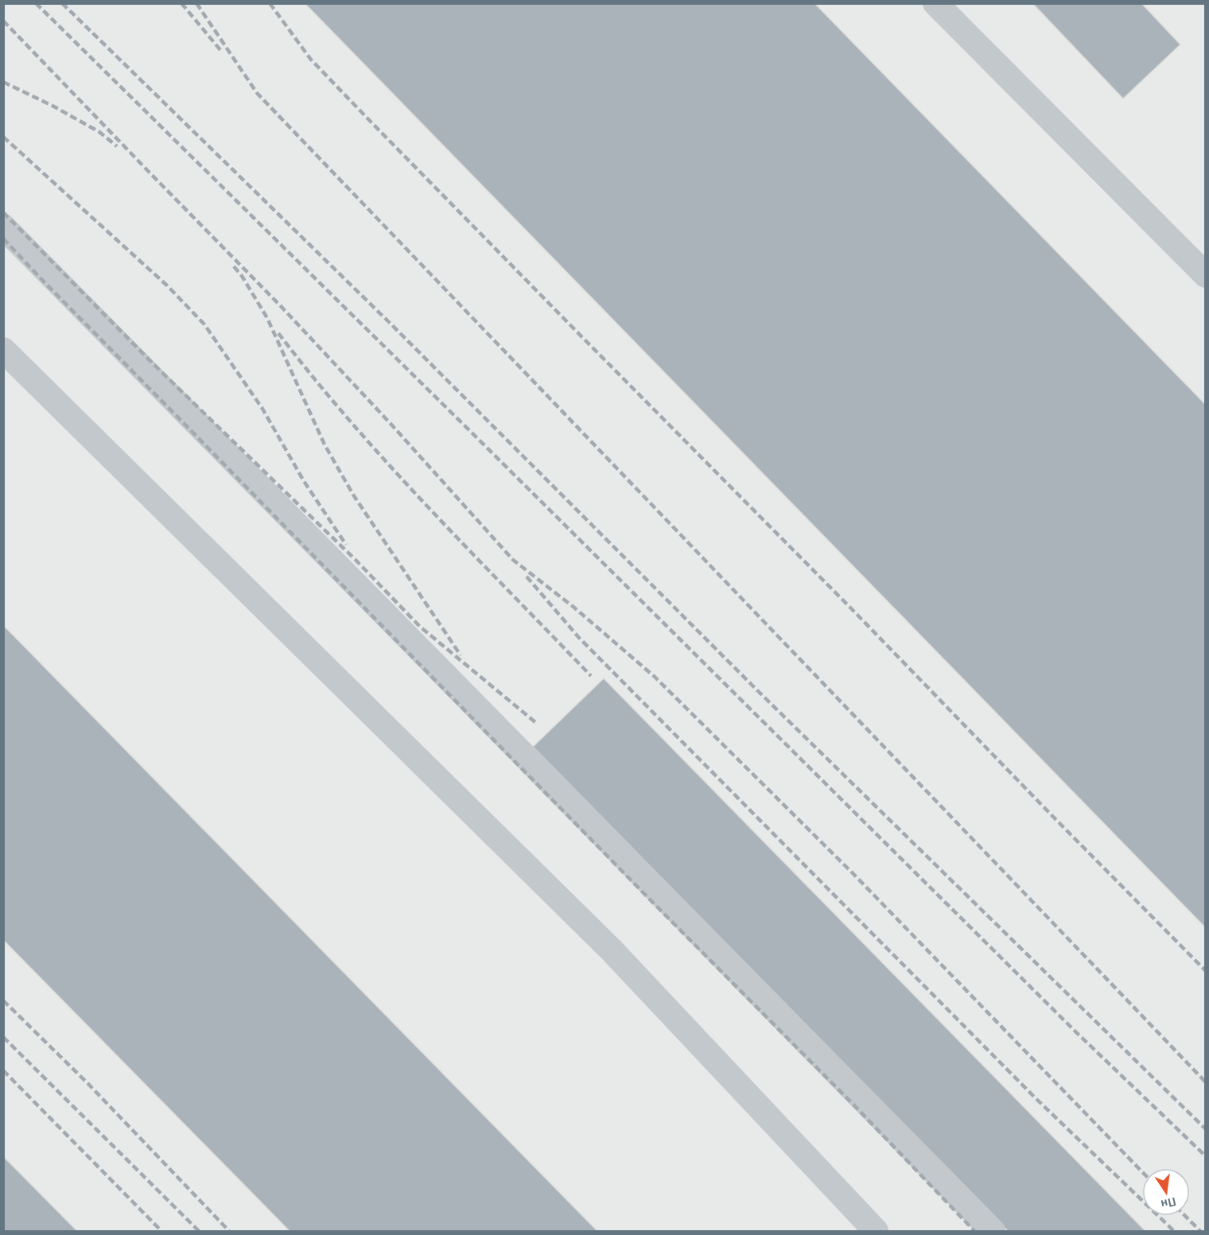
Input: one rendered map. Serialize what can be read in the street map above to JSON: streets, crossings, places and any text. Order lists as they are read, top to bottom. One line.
{"north":"bottom"}
